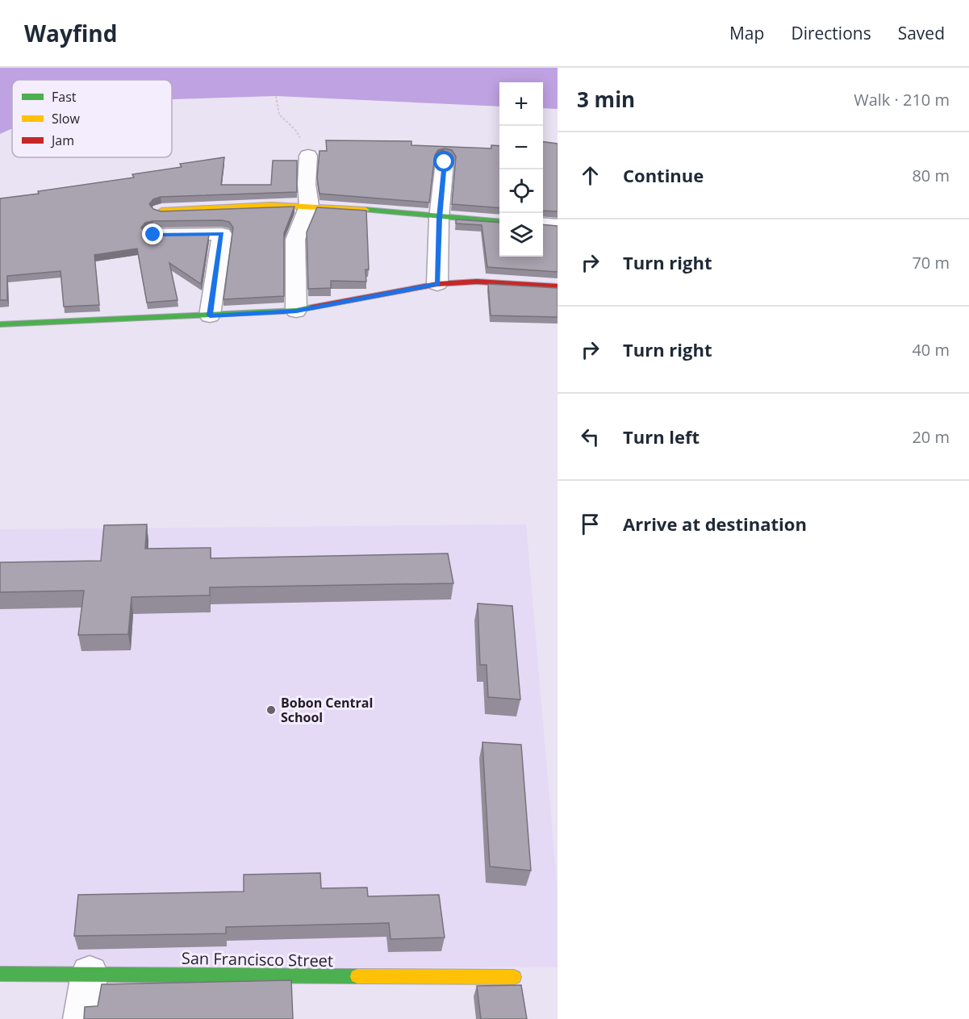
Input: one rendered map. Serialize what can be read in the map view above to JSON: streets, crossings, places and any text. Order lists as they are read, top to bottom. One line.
{"streets":{"street":["San Francisco Street"]},"places":["Bobon Central School"],"legend":["Fast","Slow","Jam"],"page":{"header":"Wayfind","nav":["Map","Directions","Saved"],"heading":["3 min","Walk · 210 m"],"map_buttons":["+","−"],"list":[["Continue","80 m"],["Turn right","70 m"],["Turn right","40 m"],["Turn left","20 m"],"Arrive at destination"]}}
